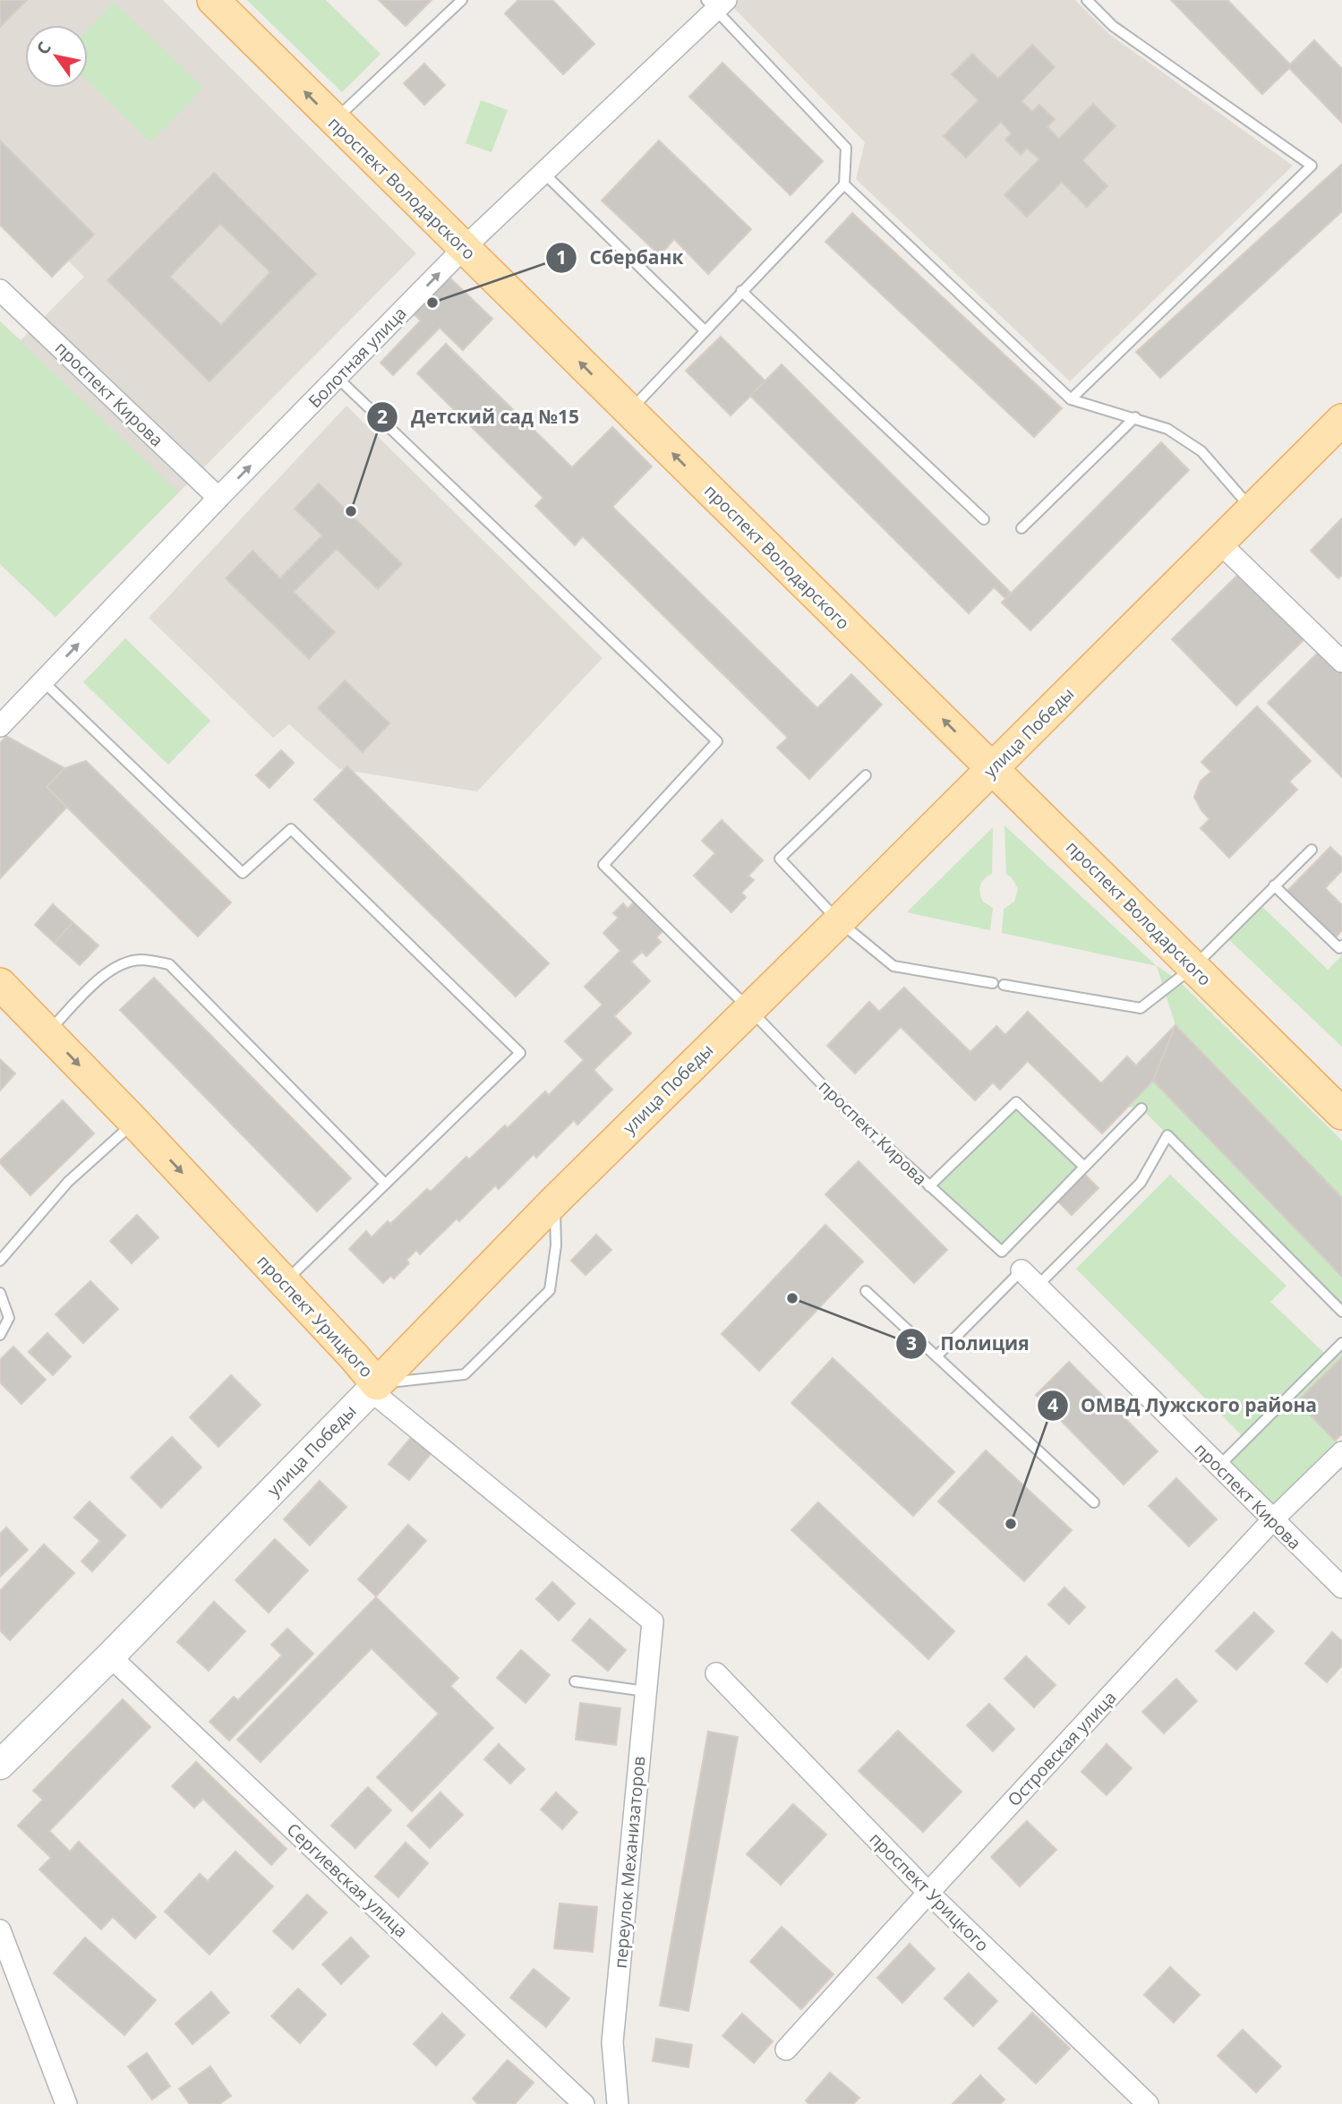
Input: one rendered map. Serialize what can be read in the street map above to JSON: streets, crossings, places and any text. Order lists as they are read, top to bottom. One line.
{"streets":{"main road":["проспект Володарского","улица Победы","проспект Урицкого"],"street":["Болотная улица","проспект Кирова","Островская улица","переулок Механизаторов","Сергиевская улица"]},"crossings":[["проспект Володарского","Болотная улица"],["проспект Володарского","улица Победы"],["Болотная улица","проспект Кирова"],["проспект Кирова","улица Победы"],["проспект Кирова","Островская улица"],["улица Победы","проспект Урицкого"],["улица Победы","Сергиевская улица"],["проспект Урицкого","Островская улица"],["проспект Урицкого","переулок Механизаторов"]],"one_way":["проспект Володарского","Болотная улица"],"places":["Сбербанк","Детский сад №15","Полиция","ОМВД Лужского района"],"north":"top left"}
